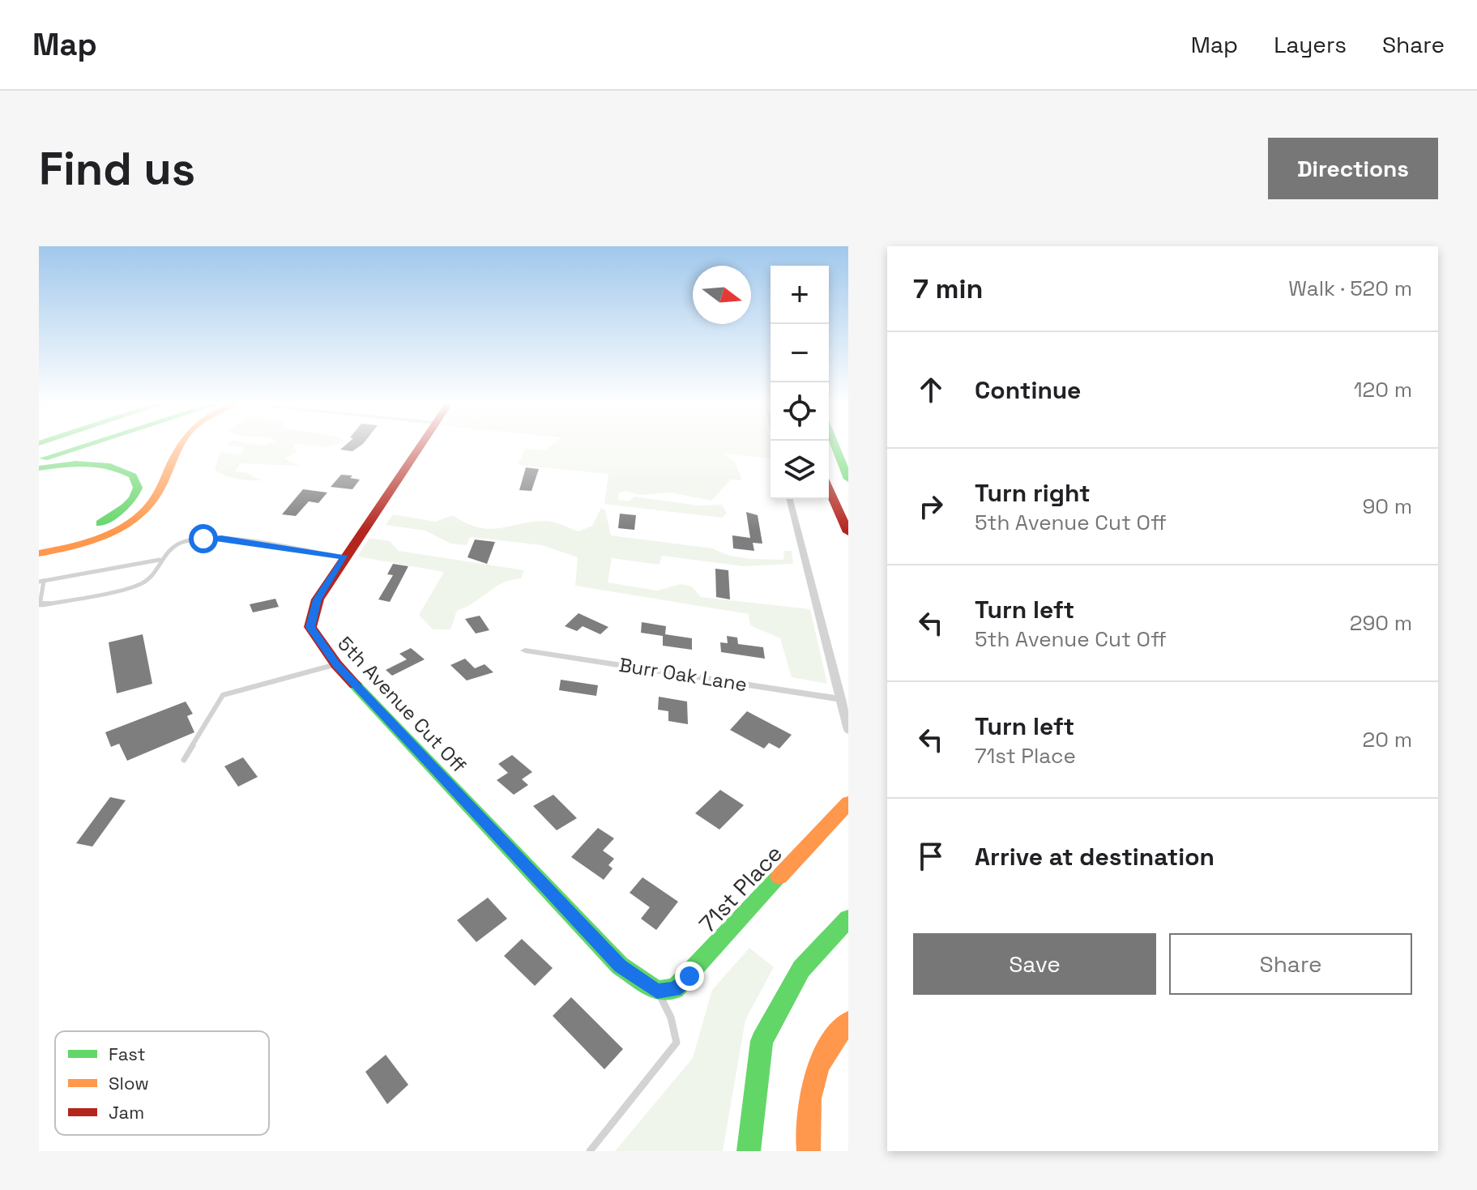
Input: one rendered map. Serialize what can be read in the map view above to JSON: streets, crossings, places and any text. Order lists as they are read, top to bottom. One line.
{"streets":{"main road":["5th Avenue Cut Off","71st Place"],"street":["Burr Oak Lane"]},"crossings":[["5th Avenue Cut Off","71st Place"]],"legend":["Fast","Slow","Jam"],"north":"right","page":{"header":"Map","nav":["Map","Layers","Share"],"buttons":["Directions",["Save","Share"]],"title":"Find us","heading":["7 min","Walk · 520 m"],"map_buttons":["+","−"],"list":[["Continue","120 m"],["Turn right","5th Avenue Cut Off","90 m"],["Turn left","5th Avenue Cut Off","290 m"],["Turn left","71st Place","20 m"],"Arrive at destination"]}}
